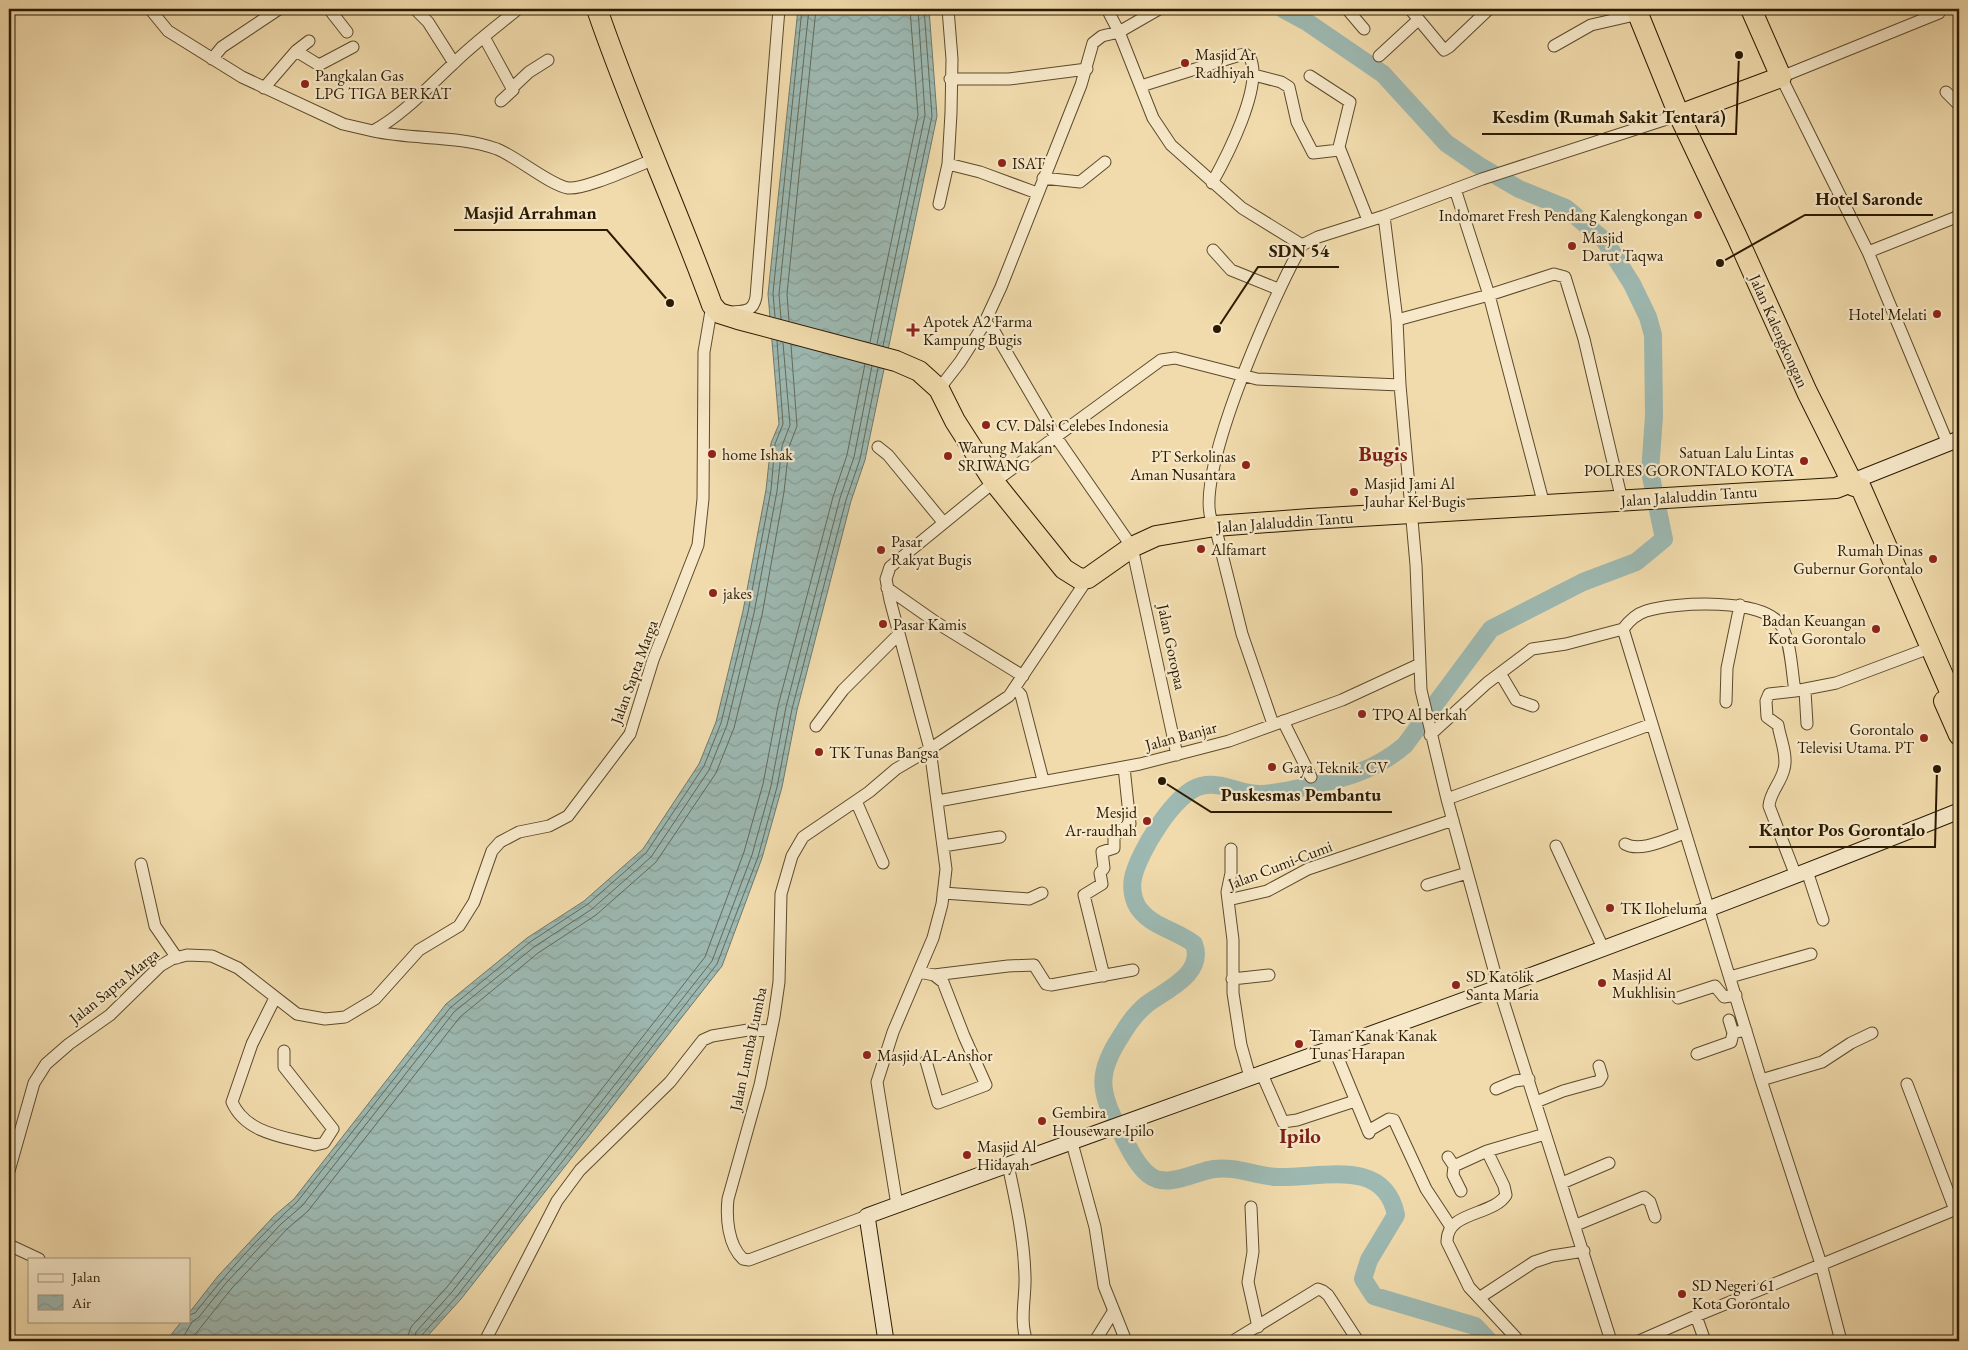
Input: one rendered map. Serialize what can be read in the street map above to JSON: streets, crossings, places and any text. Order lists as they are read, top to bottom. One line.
{"streets":{"highway":["Jalan Kalengkongan","Jalan Jalaluddin Tantu"],"street":["Jalan Goropaa","Jalan Sapta Marga","Jalan Banjar","Jalan Cumi-Cumi","Jalan Lumba Lumba"]},"crossings":[["Jalan Kalengkongan","Jalan Jalaluddin Tantu"],["Jalan Jalaluddin Tantu","Jalan Goropaa"],["Jalan Jalaluddin Tantu","Jalan Lumba Lumba"],["Jalan Goropaa","Jalan Banjar"]],"districts":["Bugis","Ipilo"],"places":{"other":["Kesdim (Rumah Sakit Tentara)","Masjid Ar Radhiyah","Pangkalan Gas LPG TIGA BERKAT","ISAT","Indomaret Fresh Pendang Kalengkongan","Masjid Darut Taqwa","Hotel Saronde","Masjid Arrahman","Hotel Melati","SDN 54","CV. Dalsi Celebes Indonesia","home Ishak","Warung Makan SRIWANG","Satuan Lalu Lintas POLRES GORONTALO KOTA","PT Serkolinas Aman Nusantara","Masjid Jami Al Jauhar Kel Bugis","Alfamart","Pasar Rakyat Bugis","Rumah Dinas Gubernur Gorontalo","jakes","Pasar Kamis","Badan Keuangan Kota Gorontalo","TPQ Al berkah","Gorontalo Televisi Utama. PT","TK Tunas Bangsa","Gaya Teknik. CV","Kantor Pos Gorontalo","Puskesmas Pembantu","Mesjid Ar-raudhah","TK Iloheluma","Masjid Al Mukhlisin","SD Katolik Santa Maria","Taman Kanak Kanak Tunas Harapan","Masjid AL-Anshor","Gembira Houseware Ipilo","Masjid Al Hidayah","SD Negeri 61 Kota Gorontalo"],"health":["Apotek A2 Farma Kampung Bugis"]},"legend":["Jalan","Air"]}
